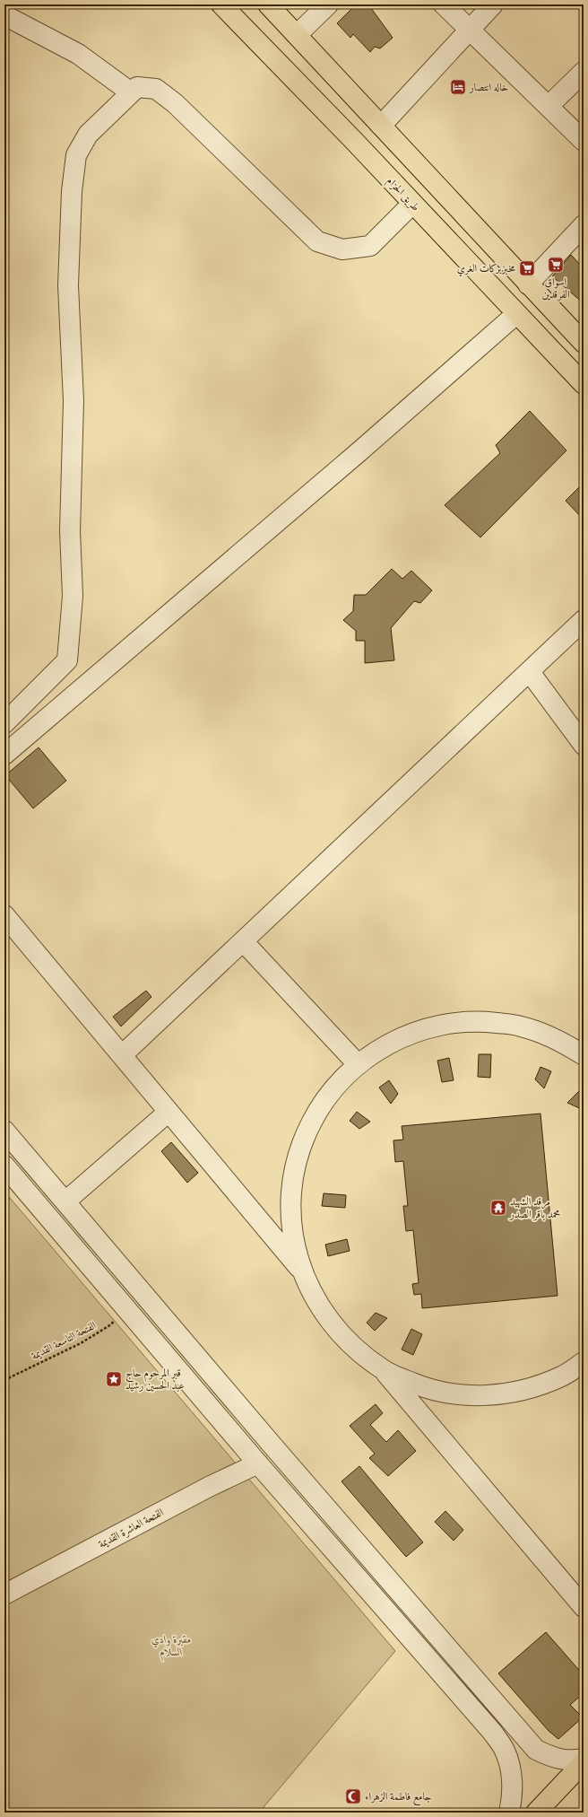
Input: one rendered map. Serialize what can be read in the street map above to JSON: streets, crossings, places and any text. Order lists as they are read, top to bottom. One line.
{"streets":{"main road":["طريق الحزام"],"street":["الفتحة العاشرة القديمة"],"path":["الفتحة التاسعة القديمة"]},"parks":["مقبرة وادي السلام"],"places":{"hotel":["خاله انتصار"],"supermarket":["اسواق الفرقدين","مخبزبركات الغري"],"temple":["مرقد الشهيد محمد باقر الصدر"],"place":["قبر المرحوم حاج عبد الحسين رشيد"],"mosque":["جامع فاطمة الزهراء"]}}
